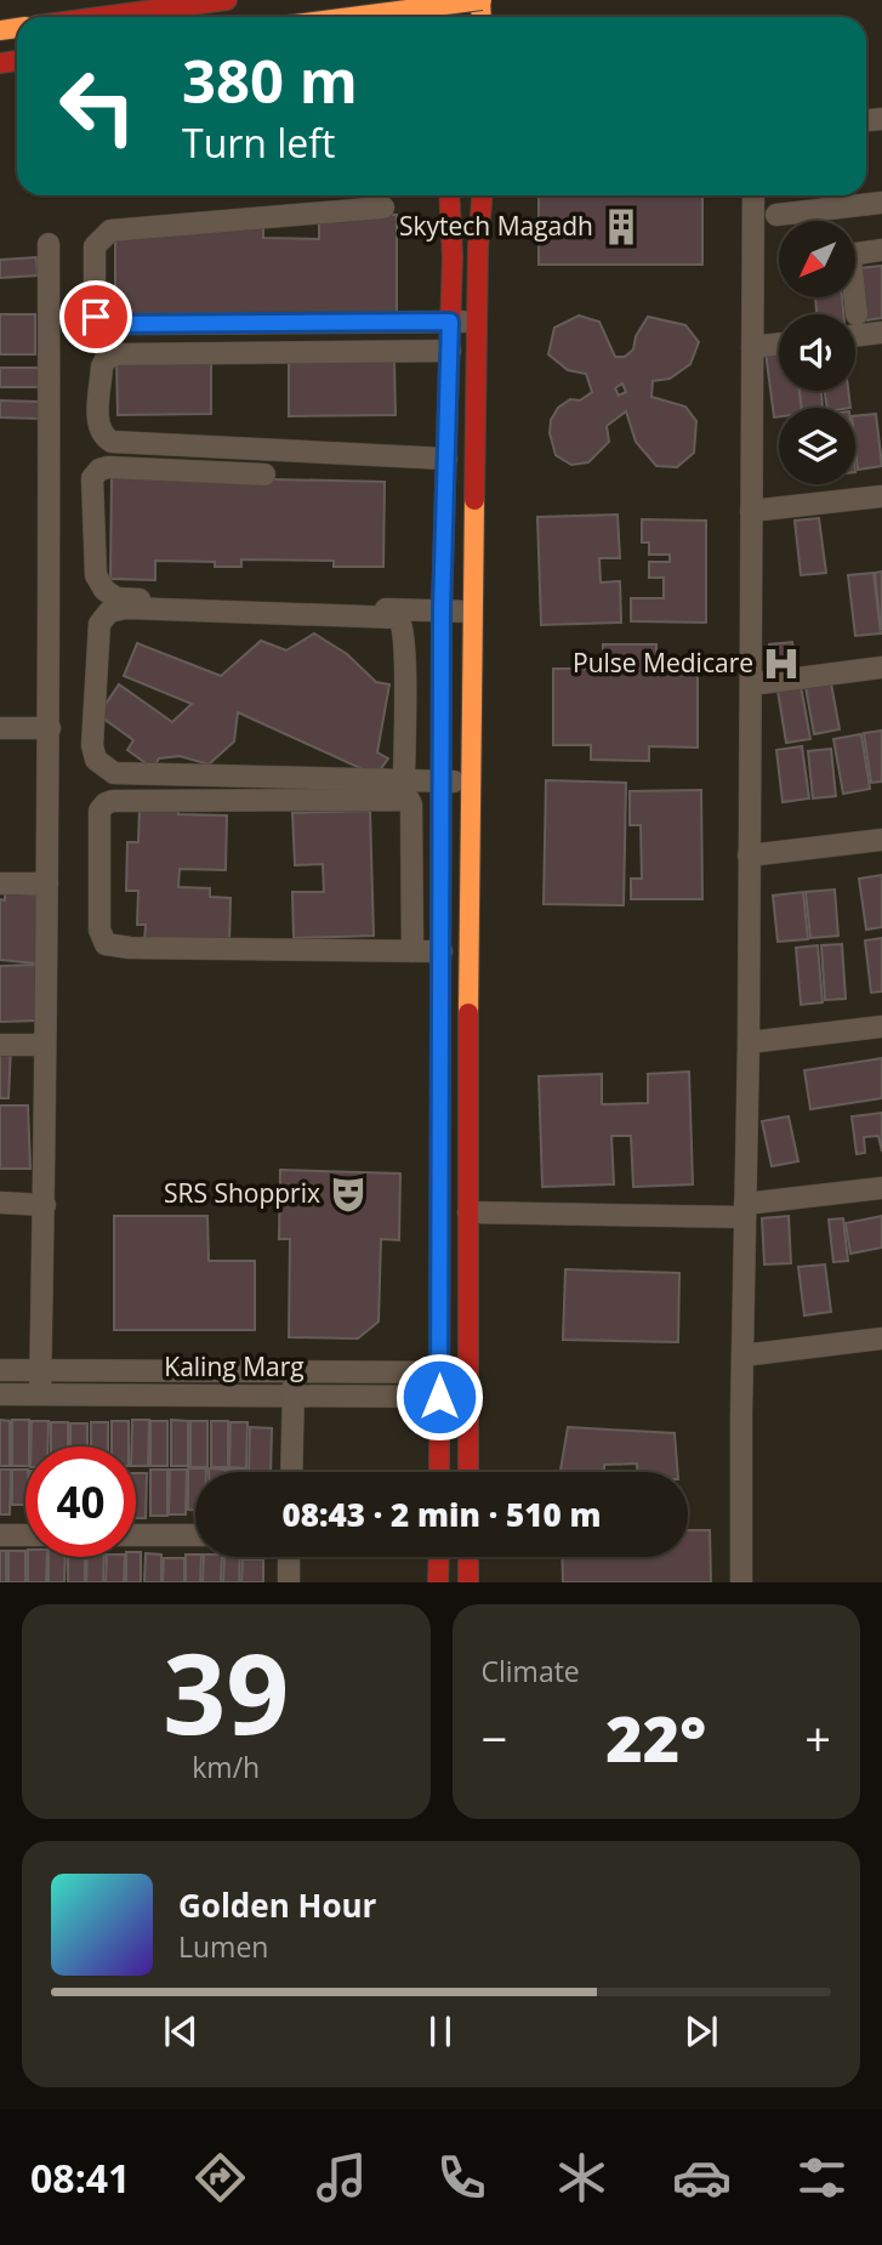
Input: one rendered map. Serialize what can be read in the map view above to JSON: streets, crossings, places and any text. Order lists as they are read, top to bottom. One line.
{"streets":{"street":["Kaling Marg"]},"places":{"building":["Skytech Magadh"],"hospital":["Pulse Medicare"],"theatre":["SRS Shopprix"]},"north":"bottom left","page":{"turn":["380 m","Turn left"],"limit":"40","trip":"08:43 · 2 min · 510 m","tile":[["39","km/h"],"Climate"],"heat":["−","22°","+"],"song":["Golden Hour","Lumen"],"tabs":"08:41"}}
